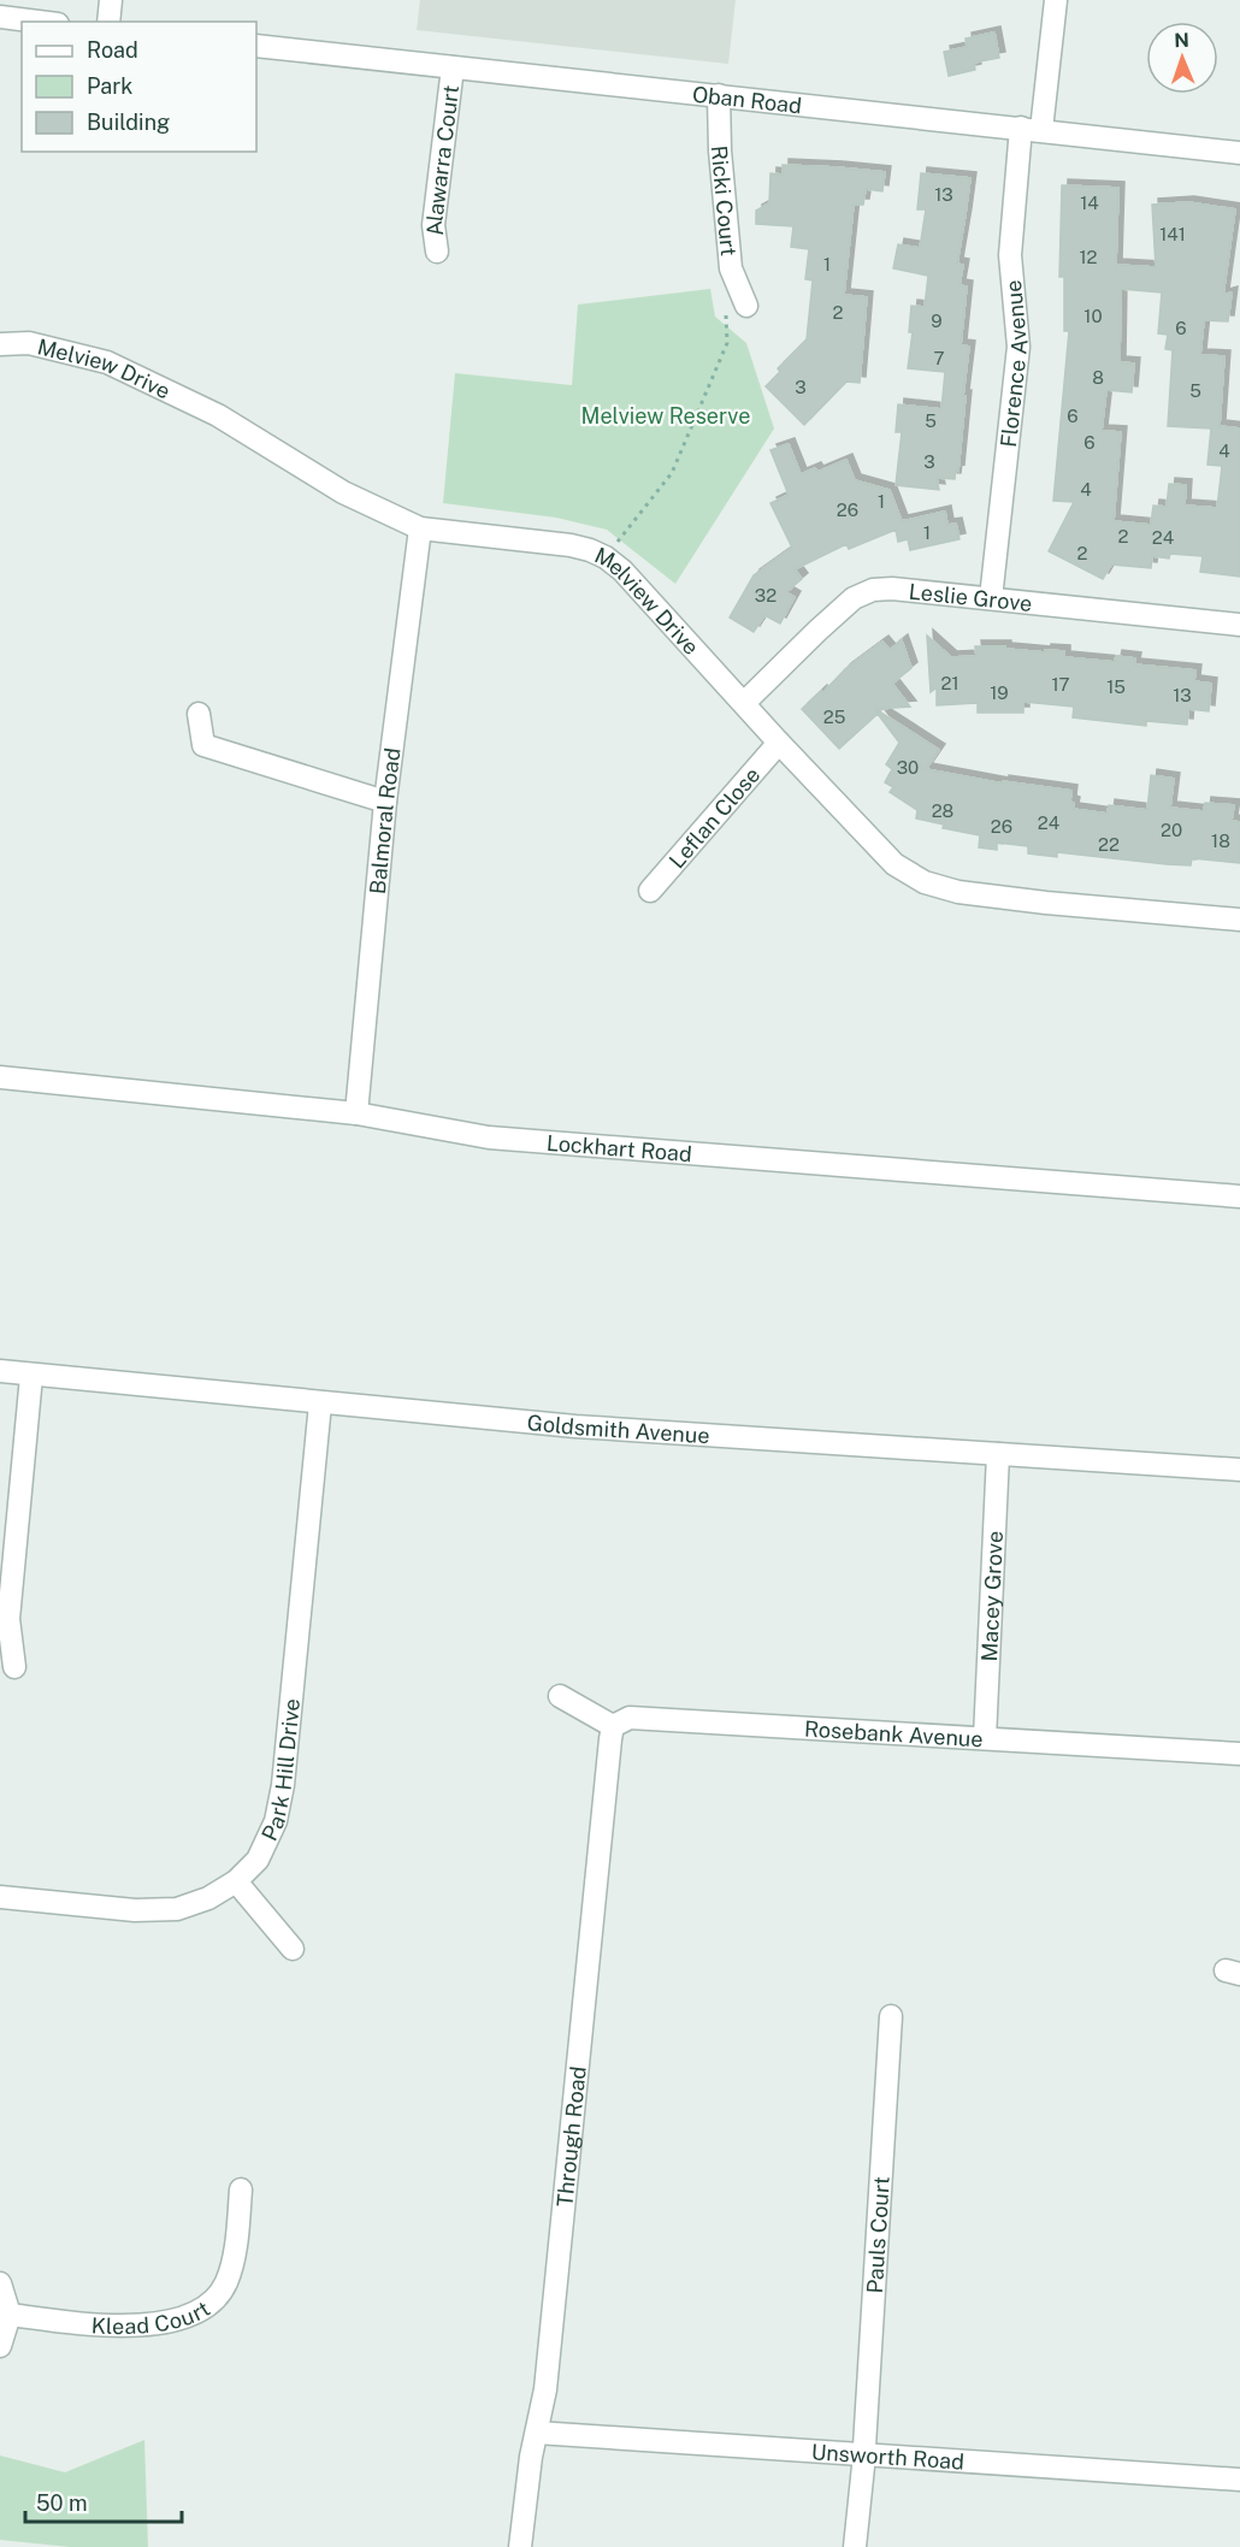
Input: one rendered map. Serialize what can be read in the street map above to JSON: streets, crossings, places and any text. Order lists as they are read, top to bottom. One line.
{"streets":{"street":["Oban Road","Alawarra Court","Ricki Court","Florence Avenue","Melview Drive","Leslie Grove","Leflan Close","Balmoral Road","Lockhart Road","Goldsmith Avenue","Macey Grove","Rosebank Avenue","Park Hill Drive","Through Road","Pauls Court","Klead Court","Unsworth Road"]},"crossings":[["Oban Road","Alawarra Court"],["Oban Road","Ricki Court"],["Oban Road","Florence Avenue"],["Florence Avenue","Leslie Grove"],["Melview Drive","Leslie Grove"],["Melview Drive","Leflan Close"],["Melview Drive","Balmoral Road"],["Balmoral Road","Lockhart Road"],["Goldsmith Avenue","Macey Grove"],["Goldsmith Avenue","Park Hill Drive"],["Macey Grove","Rosebank Avenue"],["Rosebank Avenue","Through Road"],["Through Road","Unsworth Road"],["Pauls Court","Unsworth Road"]],"parks":["Melview Reserve"],"house_numbers":["13","14","141","12","1","2","10","9","6","7","8","3","5","6","5","6","4","3","4","1","26","1","2","24","2","32","21","17","15","19","13","25","30","28","24","26","20","18","22"],"legend":["Road","Park","Building"],"scale_bar":"50 m","north":"top"}
